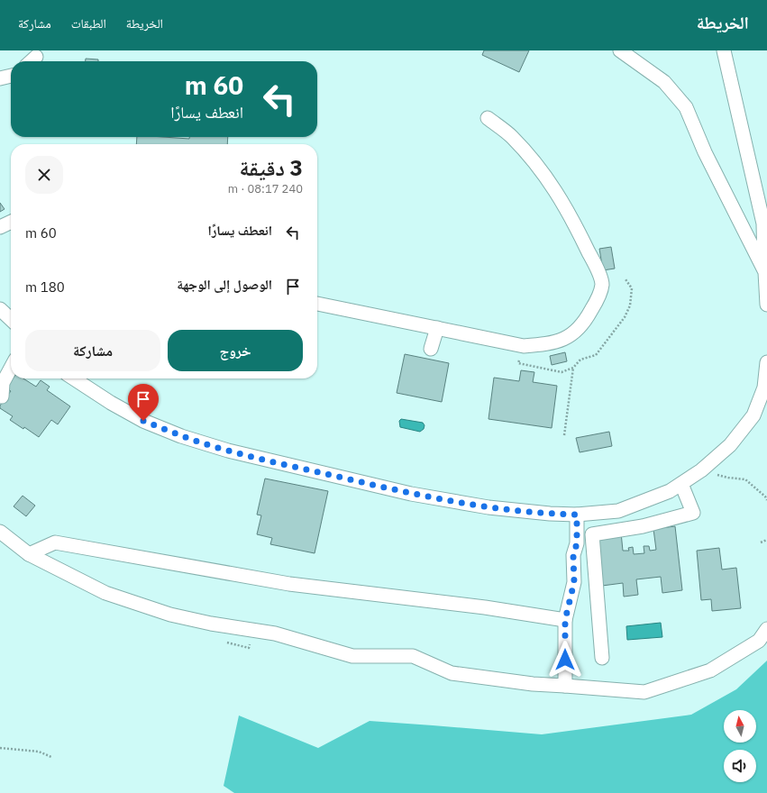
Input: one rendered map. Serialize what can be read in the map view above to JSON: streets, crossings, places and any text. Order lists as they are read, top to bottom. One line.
{"north":"top","page":{"header":"الخريطة","nav":["الخريطة","الطبقات","مشاركة"],"turn":["60 m","انعطف يسارًا"],"heading":["3 دقيقة","240 m · 08:17"],"list":[{"name":"انعطف يسارًا","value":"60 m"},{"name":"الوصول إلى الوجهة","value":"180 m"}],"buttons":["خروج","مشاركة"]}}
